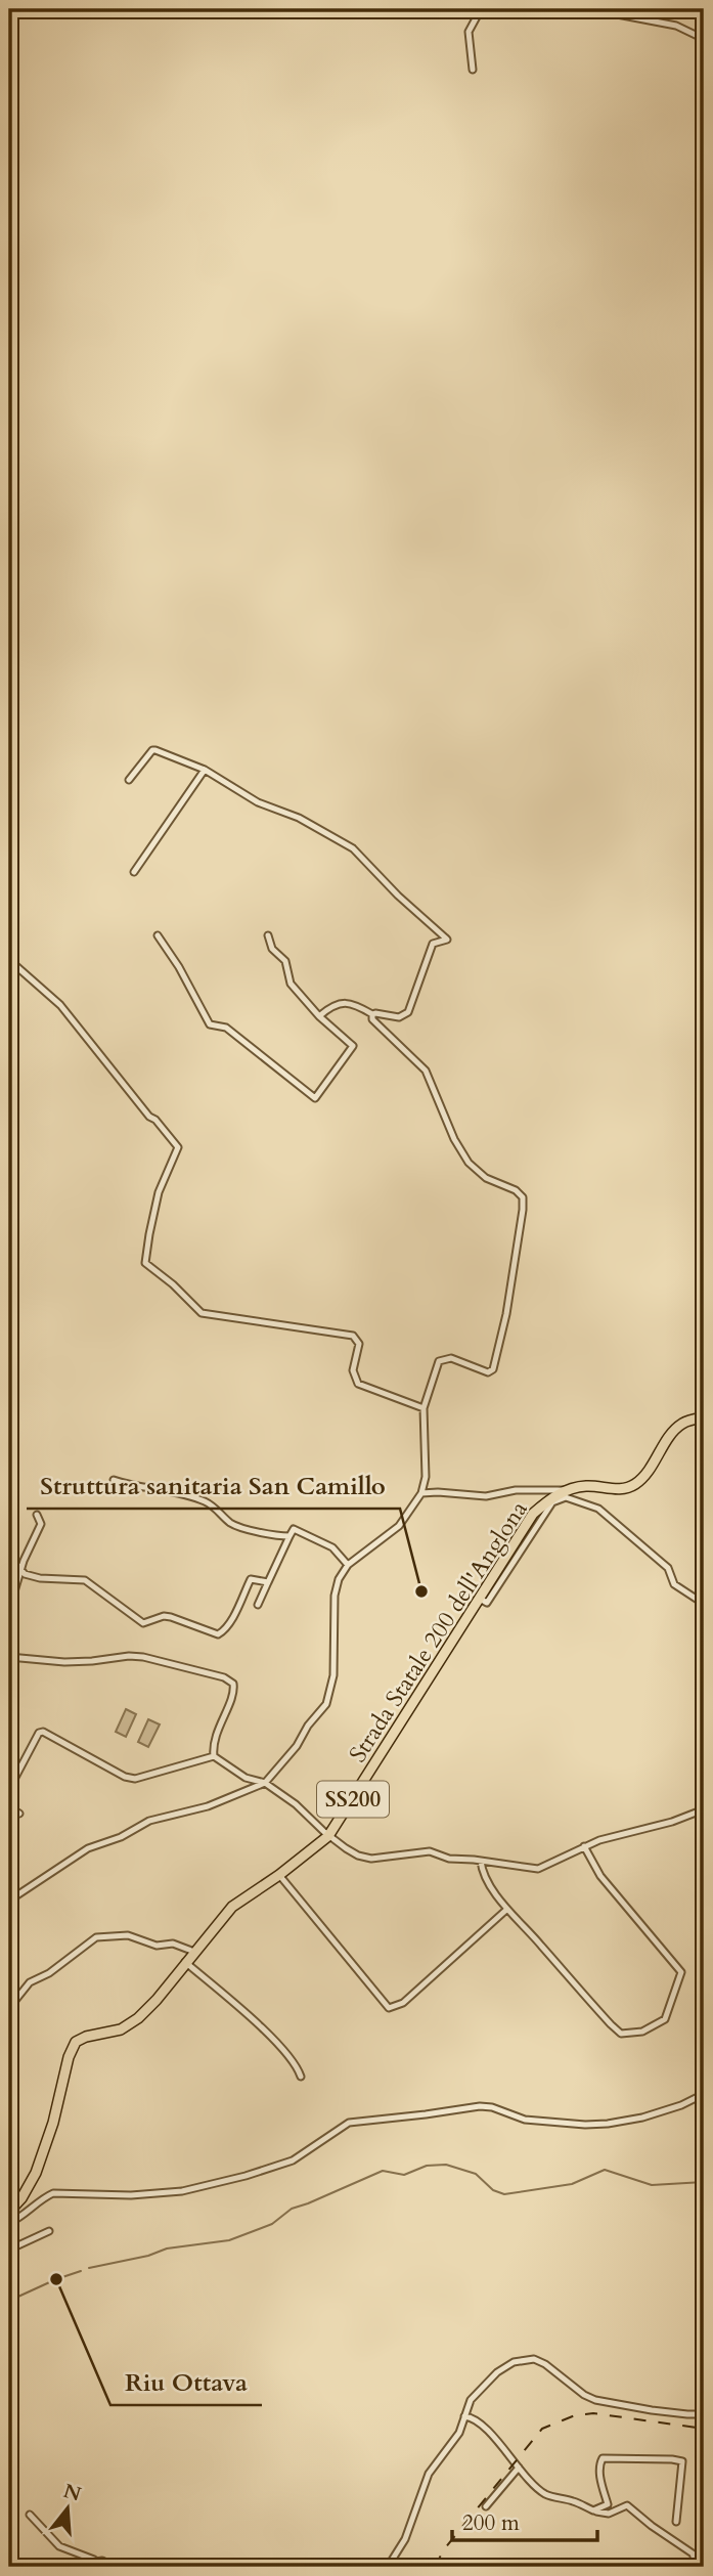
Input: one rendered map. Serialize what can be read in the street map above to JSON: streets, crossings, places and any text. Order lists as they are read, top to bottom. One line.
{"streets":{"main road":["Strada Statale 200 dell'Anglona","SS200"]},"places":["Struttura sanitaria San Camillo","Riu Ottava"],"scale_bar":"200 m","north":"top"}
